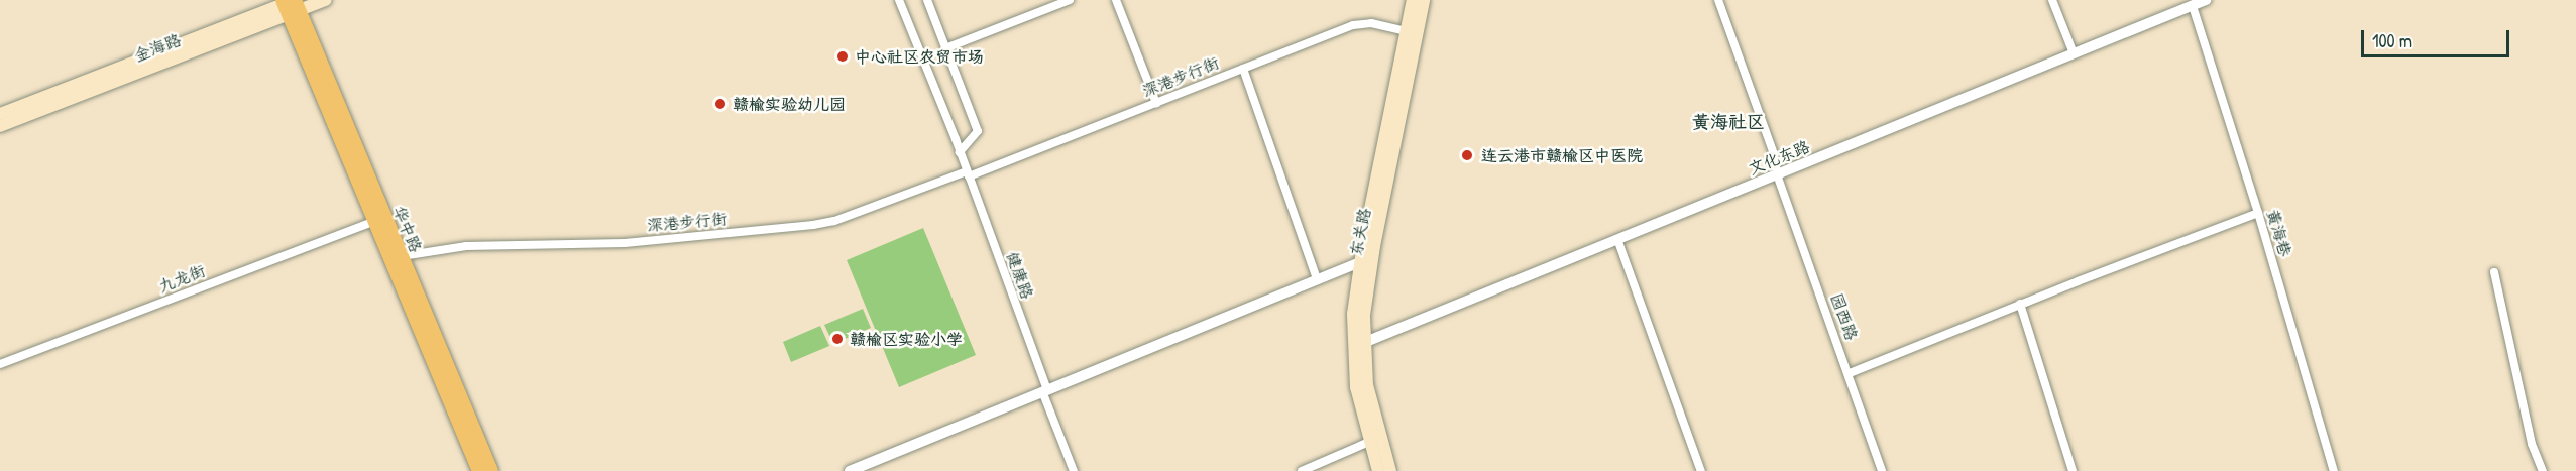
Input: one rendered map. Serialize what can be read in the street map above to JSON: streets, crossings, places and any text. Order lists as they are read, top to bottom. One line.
{"streets":{"main road":["金海路","华中路","东关路"],"street":["深港步行街","文化东路","黄海巷","健康路","九龙街","园西路"]},"crossings":[["金海路","华中路"],["深港步行街","华中路"],["深港步行街","东关路"],["深港步行街","健康路"],["文化东路","东关路"],["文化东路","黄海巷"],["文化东路","园西路"],["华中路","九龙街"]],"districts":["黄海社区"],"places":["中心社区农贸市场","赣榆实验幼儿园","连云港市赣榆区中医院","赣榆区实验小学"],"scale_bar":"100 m"}
